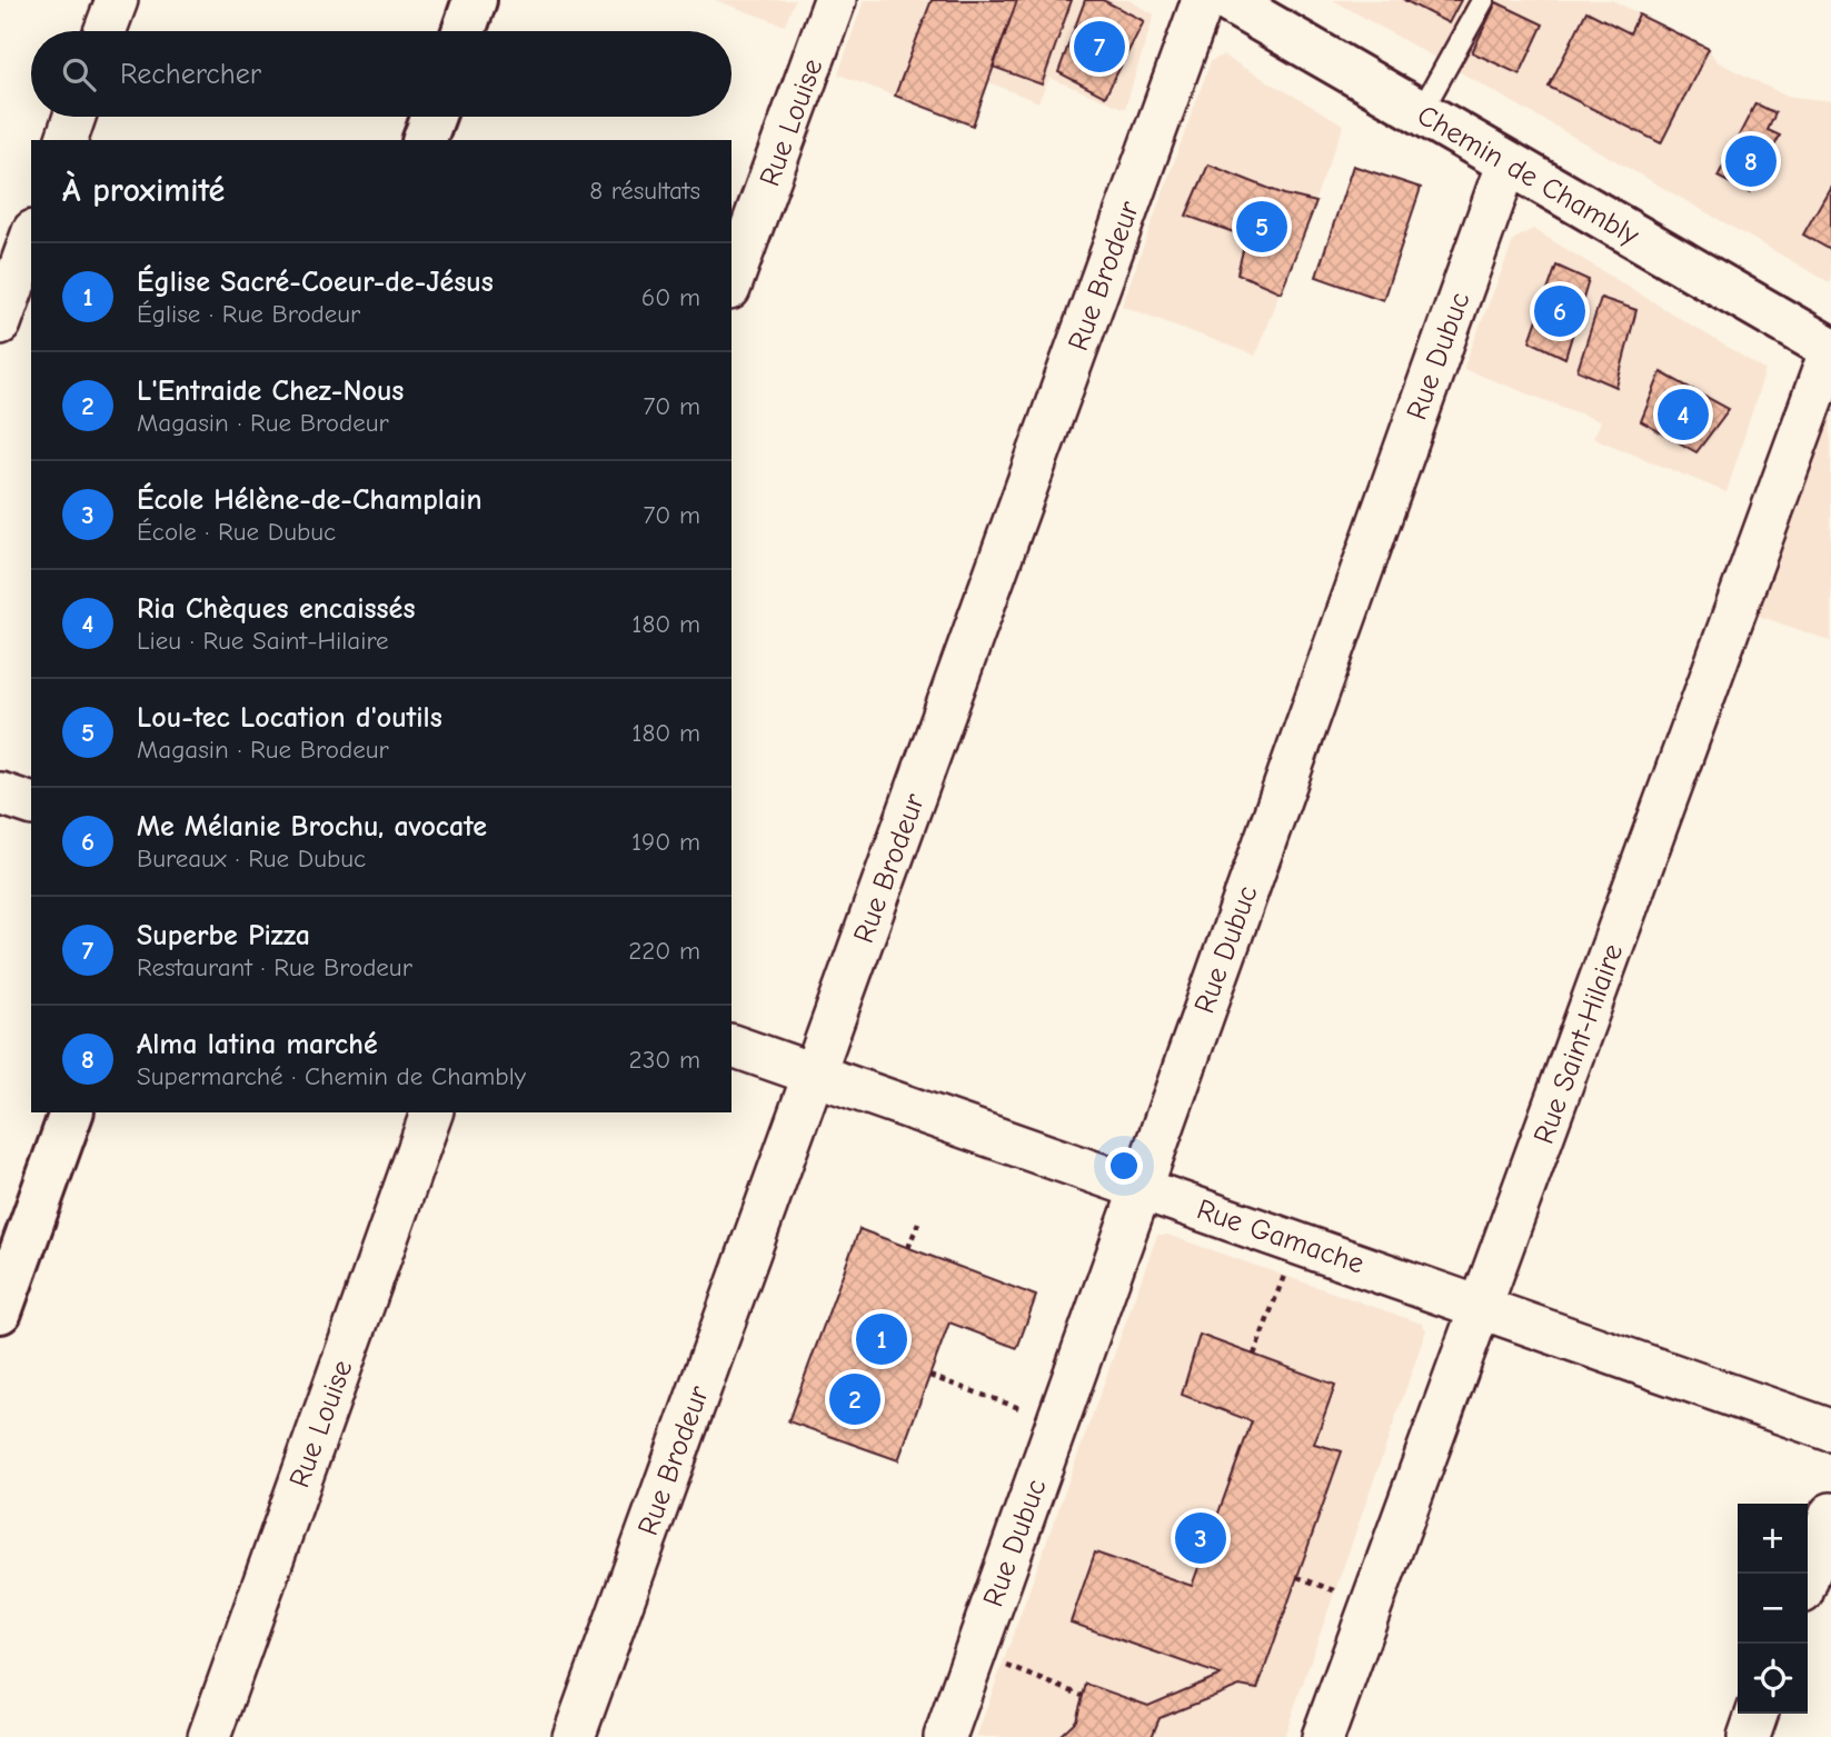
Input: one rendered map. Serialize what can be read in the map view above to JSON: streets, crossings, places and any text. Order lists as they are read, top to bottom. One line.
{"streets":{"main road":["Chemin de Chambly"],"street":["Rue Louise","Rue Brodeur","Rue Dubuc","Rue Saint-Hilaire","Rue Gamache"]},"crossings":[["Chemin de Chambly","Rue Dubuc"],["Chemin de Chambly","Rue Saint-Hilaire"],["Rue Brodeur","Rue Gamache"],["Rue Dubuc","Rue Gamache"],["Rue Saint-Hilaire","Rue Gamache"]],"page":{"pins":["7","8","5","6","4","1","2","3"],"search":"Rechercher","heading":["À proximité","8 résultats"],"list":[{"mark":"1","name":"Église Sacré-Coeur-de-Jésus","note":"Église · Rue Brodeur","value":"60 m"},{"mark":"2","name":"L'Entraide Chez-Nous","note":"Magasin · Rue Brodeur","value":"70 m"},{"mark":"3","name":"École Hélène-de-Champlain","note":"École · Rue Dubuc","value":"70 m"},{"mark":"4","name":"Ria Chèques encaissés","note":"Lieu · Rue Saint-Hilaire","value":"180 m"},{"mark":"5","name":"Lou-tec Location d'outils","note":"Magasin · Rue Brodeur","value":"180 m"},{"mark":"6","name":"Me Mélanie Brochu, avocate","note":"Bureaux · Rue Dubuc","value":"190 m"},{"mark":"7","name":"Superbe Pizza","note":"Restaurant · Rue Brodeur","value":"220 m"},{"mark":"8","name":"Alma latina marché","note":"Supermarché · Chemin de Chambly","value":"230 m"}],"map_buttons":["+","−"]}}
